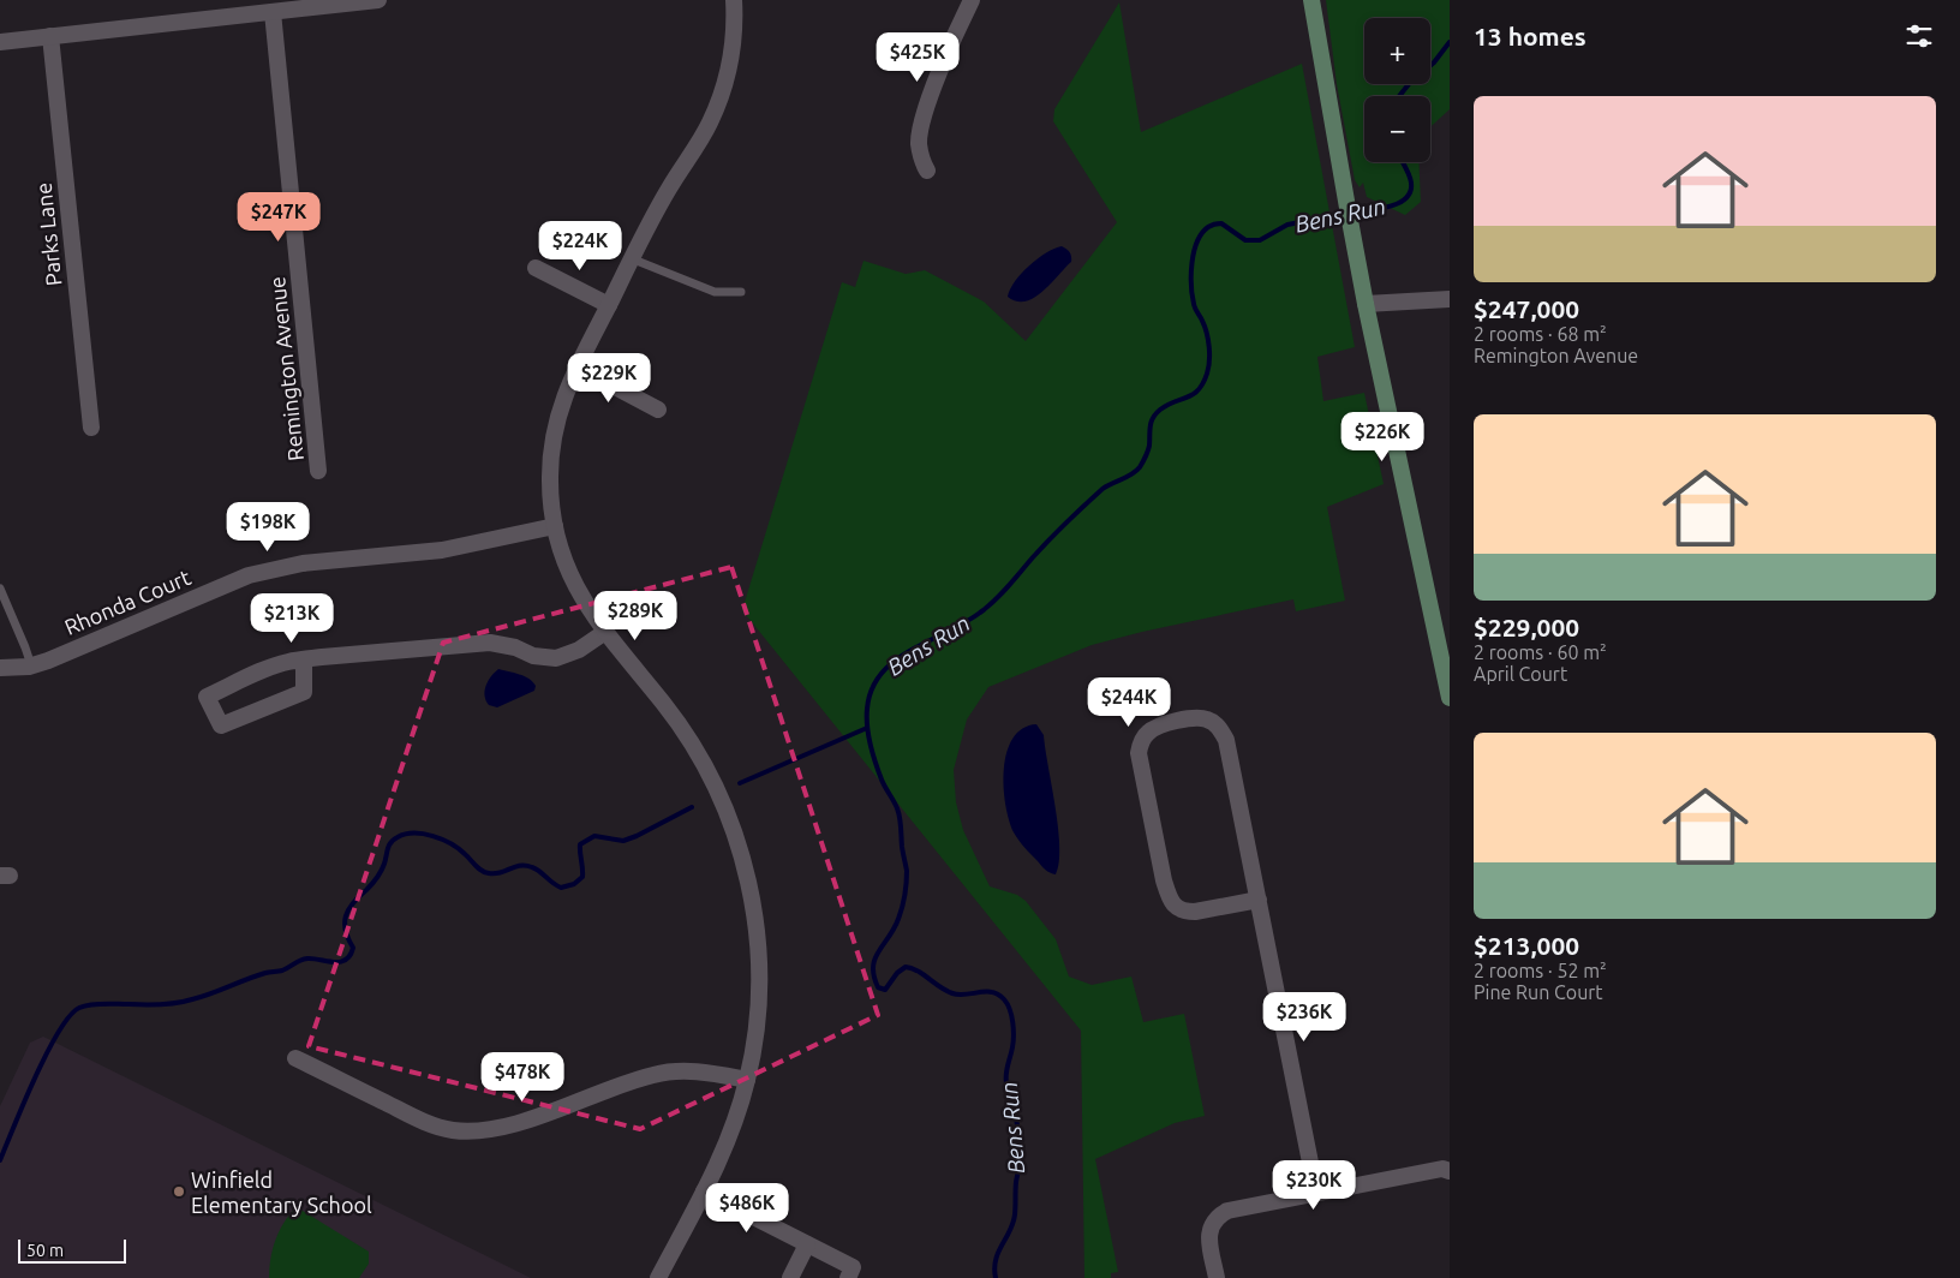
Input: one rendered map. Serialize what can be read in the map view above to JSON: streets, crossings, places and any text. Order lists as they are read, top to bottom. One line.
{"streets":{"street":["Parks Lane","Remington Avenue","Rhonda Court"]},"water":["Bens Run"],"places":["Winfield Elementary School"],"scale_bar":"50 m","page":{"heading":"13 homes","map_buttons":["+","−"],"price":["$425K","$247K","$224K","$229K","$226K","$198K","$289K","$213K","$244K","$236K","$478K","$230K","$486K"],"list":[{"name":"$247,000","note":"2 rooms · 68 m² · Remington Avenue"},{"name":"$229,000","note":"2 rooms · 60 m² · April Court"},{"name":"$213,000","note":"2 rooms · 52 m² · Pine Run Court"}],"scale":"50 m"}}
